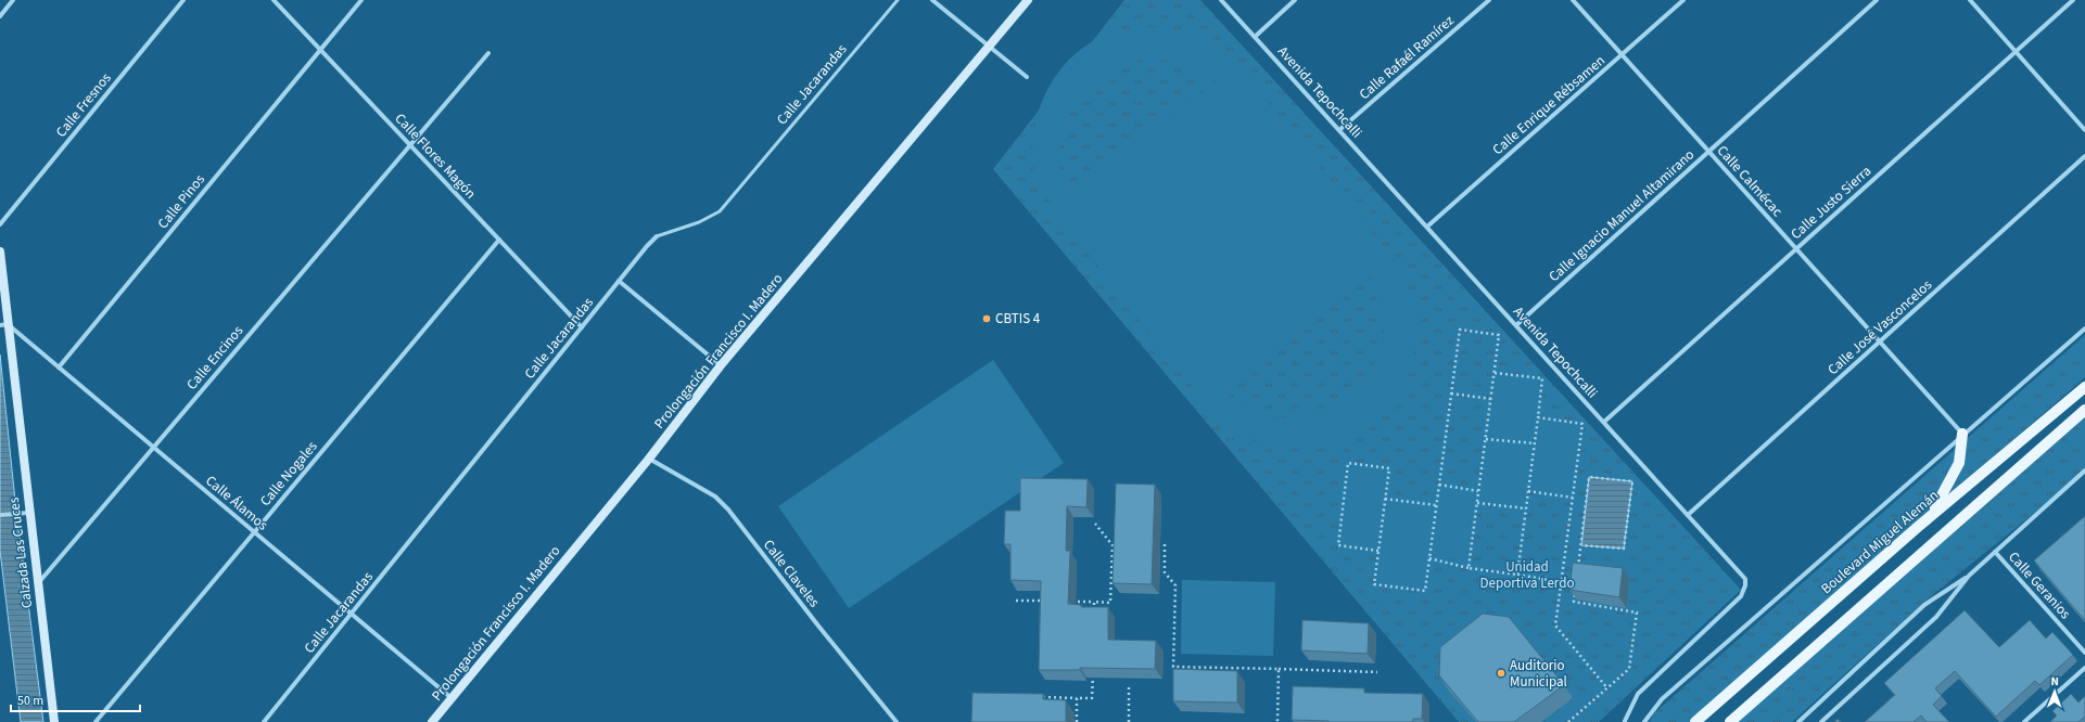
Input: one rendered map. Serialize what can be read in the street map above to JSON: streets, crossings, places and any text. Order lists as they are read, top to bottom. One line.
{"streets":{"main road":["Prolongación Francisco I. Madero","Boulevard Miguel Alemán","Calzada Las Cruces"],"street":["Calle Rafaél Ramírez","Calle Jacarandas","Avenida Tepochcalli","Calle Fresnos","Calle Enrique Rébsamen","Calle Flores Magón","Calle Calmécac","Calle Pinos","Calle Justo Sierra","Calle Ignacio Manuel Altamirano","Calle José Vasconcelos","Calle Encinos","Calle Nogales","Calle Álamos","Calle Claveles","Calle Geranios"]},"crossings":[["Calle Rafaél Ramírez","Avenida Tepochcalli"],["Calle Jacarandas","Calle Flores Magón"],["Calle Jacarandas","Calle Álamos"],["Avenida Tepochcalli","Calle Enrique Rébsamen"],["Avenida Tepochcalli","Calle Justo Sierra"],["Avenida Tepochcalli","Calle Ignacio Manuel Altamirano"],["Avenida Tepochcalli","Calle José Vasconcelos"],["Calle Enrique Rébsamen","Calle Calmécac"],["Calle Flores Magón","Calle Pinos"],["Calle Flores Magón","Calle Encinos"],["Calle Flores Magón","Calle Nogales"],["Calle Calmécac","Calle Justo Sierra"],["Calle Calmécac","Calle Ignacio Manuel Altamirano"],["Calle Calmécac","Calle José Vasconcelos"],["Calle Pinos","Calle Álamos"],["Prolongación Francisco I. Madero","Calle Álamos"],["Prolongación Francisco I. Madero","Calle Claveles"],["Calle Encinos","Calle Álamos"],["Calle Encinos","Calzada Las Cruces"],["Calle Nogales","Calle Álamos"],["Calle Álamos","Calzada Las Cruces"]],"parks":["Unidad Deportiva Lerdo"],"places":["CBTIS 4","Auditorio Municipal"],"scale_bar":"50 m","north":"top"}
